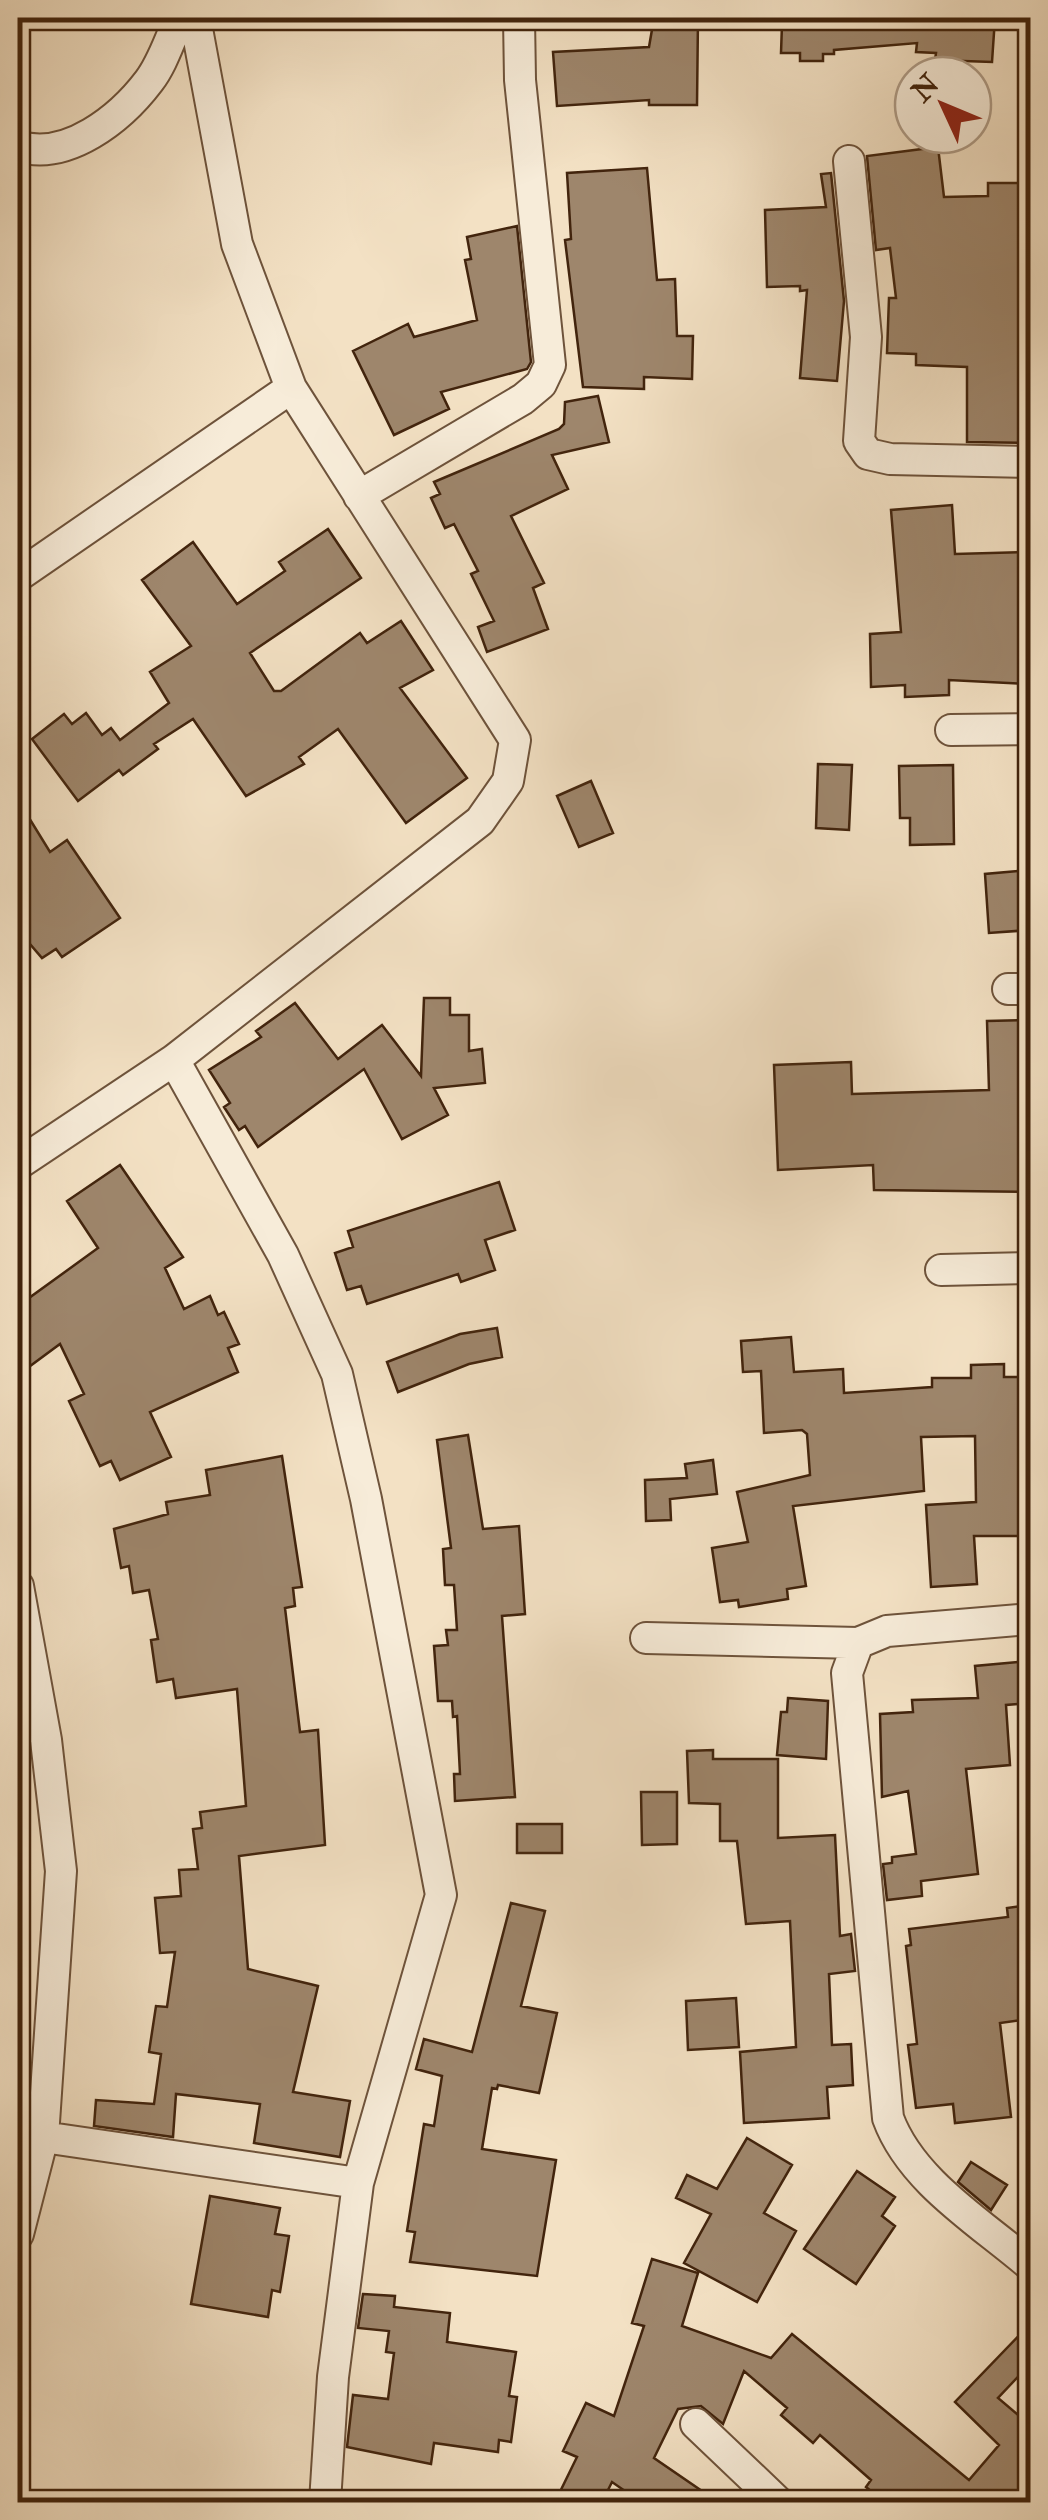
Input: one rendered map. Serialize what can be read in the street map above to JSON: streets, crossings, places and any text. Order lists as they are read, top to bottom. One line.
{"north":"top left"}
